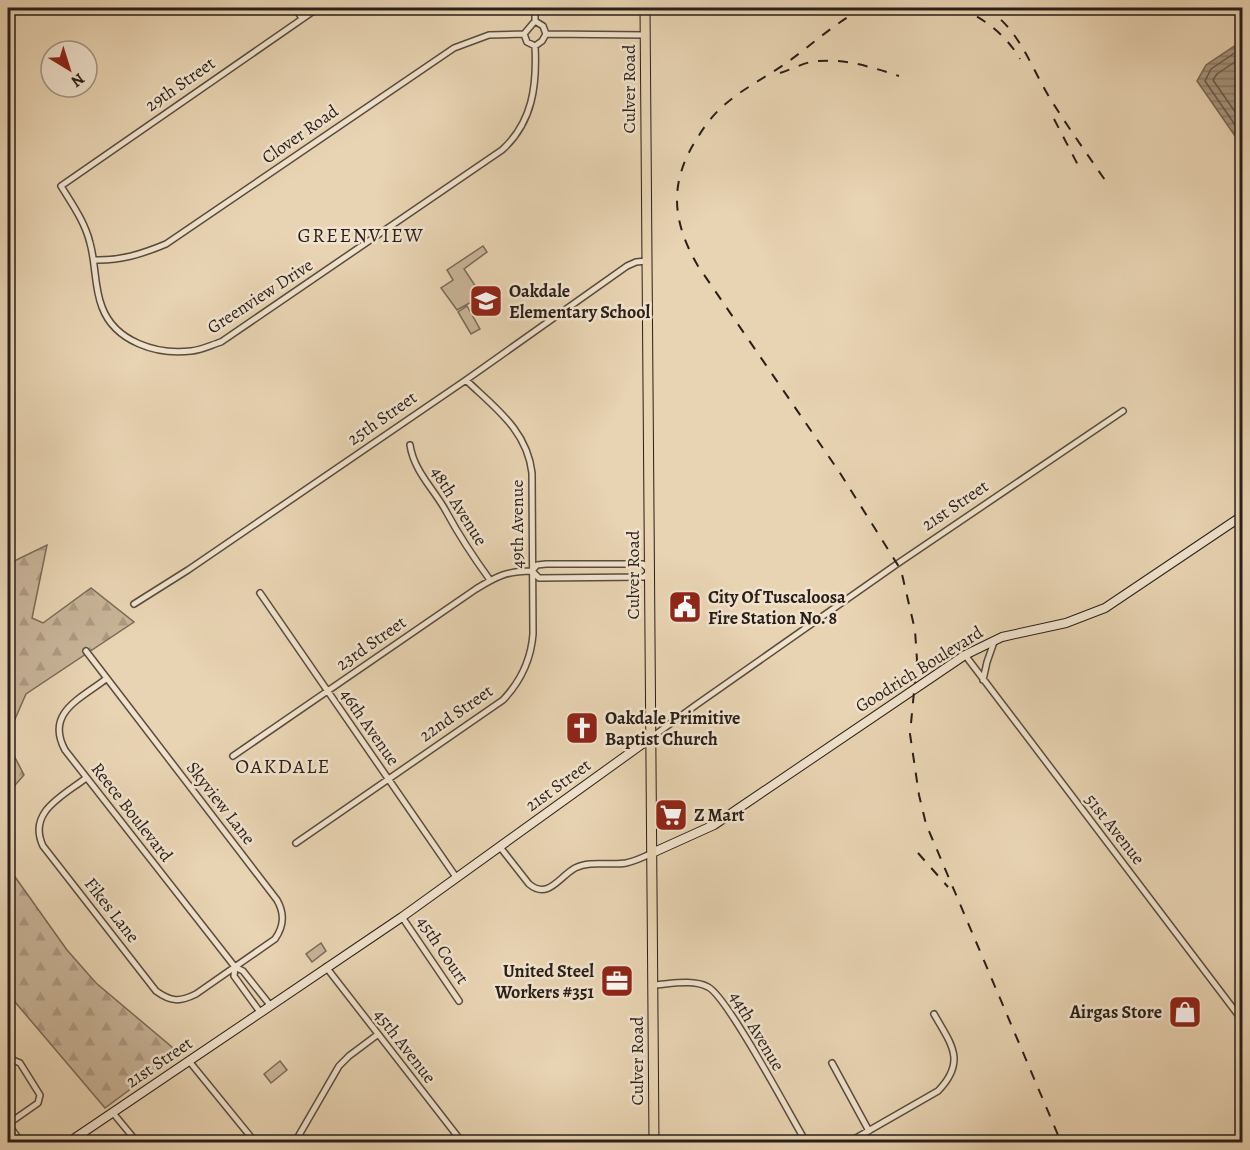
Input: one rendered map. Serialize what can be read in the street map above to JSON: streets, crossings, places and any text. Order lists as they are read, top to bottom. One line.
{"streets":{"main road":["Culver Road"],"street":["29th Street","Clover Road","Greenview Drive","25th Street","21st Street","48th Avenue","49th Avenue","23rd Street","Goodrich Boulevard","22nd Street","46th Avenue","Skyview Lane","Reece Boulevard","51st Avenue","Fikes Lane","45th Court","44th Avenue","45th Avenue"]},"crossings":[["29th Street","Greenview Drive"],["Culver Road","25th Street"],["Culver Road","21st Street"],["Culver Road","23rd Street"],["Culver Road","Goodrich Boulevard"],["Culver Road","44th Avenue"],["Clover Road","Greenview Drive"],["25th Street","49th Avenue"],["21st Street","46th Avenue"],["21st Street","Reece Boulevard"],["21st Street","45th Court"],["21st Street","45th Avenue"],["48th Avenue","23rd Street"],["49th Avenue","23rd Street"],["49th Avenue","22nd Street"],["23rd Street","46th Avenue"],["Goodrich Boulevard","51st Avenue"],["22nd Street","46th Avenue"],["Skyview Lane","Reece Boulevard"],["Skyview Lane","Fikes Lane"],["Reece Boulevard","Fikes Lane"]],"districts":["GREENVIEW","OAKDALE"],"places":{"school or university":["Oakdale Elementary School"],"public building":["City Of Tuscaloosa Fire Station No. 8"],"church":["Oakdale Primitive Baptist Church"],"supermarket":["Z Mart"],"office":["United Steel Workers #351"],"shop":["Airgas Store"]},"north":"bottom right"}
